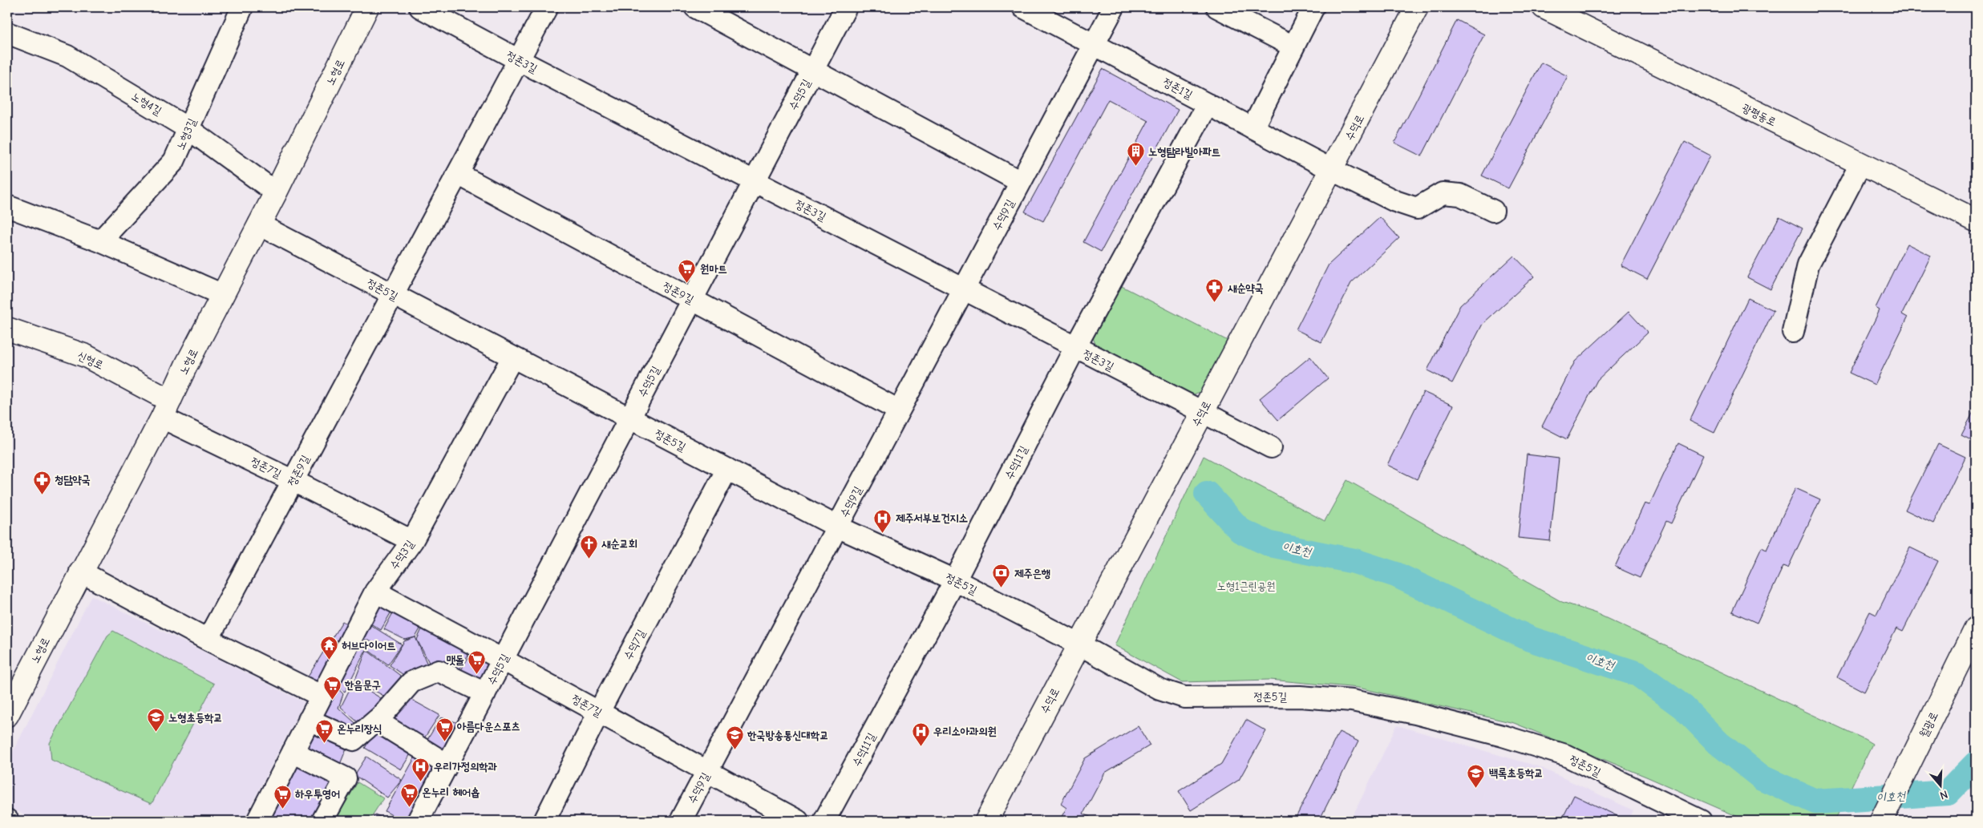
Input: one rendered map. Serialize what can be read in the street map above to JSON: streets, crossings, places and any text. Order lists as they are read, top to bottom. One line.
{"streets":{"main road":["노형로","광평동로","수덕로","신형로","월광로"],"street":["정존3길","정존1길","수덕5길","노형4길","노형3길","수덕9길","정존5길","정존9길","수덕11길","정존7길","수덕3길","수덕7길"]},"crossings":[["정존3길","수덕5길"],["정존3길","수덕로"],["정존3길","수덕9길"],["정존3길","정존9길"],["정존3길","수덕11길"],["노형로","노형4길"],["노형로","정존5길"],["노형로","신형로"],["노형로","정존7길"],["정존1길","수덕로"],["정존1길","수덕9길"],["정존1길","수덕11길"],["수덕5길","정존5길"],["수덕5길","정존9길"],["수덕5길","정존7길"],["수덕5길","수덕3길"],["노형4길","노형3길"],["수덕로","정존5길"],["수덕9길","정존5길"],["수덕9길","정존9길"],["수덕9길","정존7길"],["정존5길","정존9길"],["정존5길","수덕11길"],["정존5길","수덕3길"],["정존5길","수덕7길"],["정존9길","정존7길"],["신형로","정존7길"],["정존7길","수덕3길"],["정존7길","수덕7길"]],"water":["이호천"],"parks":["노형1근린공원"],"places":{"building":["노형탐라빌아파트"],"supermarket":["원마트","맷돌","한음문구","아름다운스포츠","온누리장식","온누리 헤어숍","하우투영어"],"pharmacy":["새순약국","청담약국"],"hospital":["제주서부보건지소","우리소아과의원","우리가정의학과"],"church":["새순교회"],"bank":["제주은행"],"temple":["허브다이어트"],"school or university":["노형초등학교","한국방송통신대학교","백록초등학교"]},"north":"bottom"}
